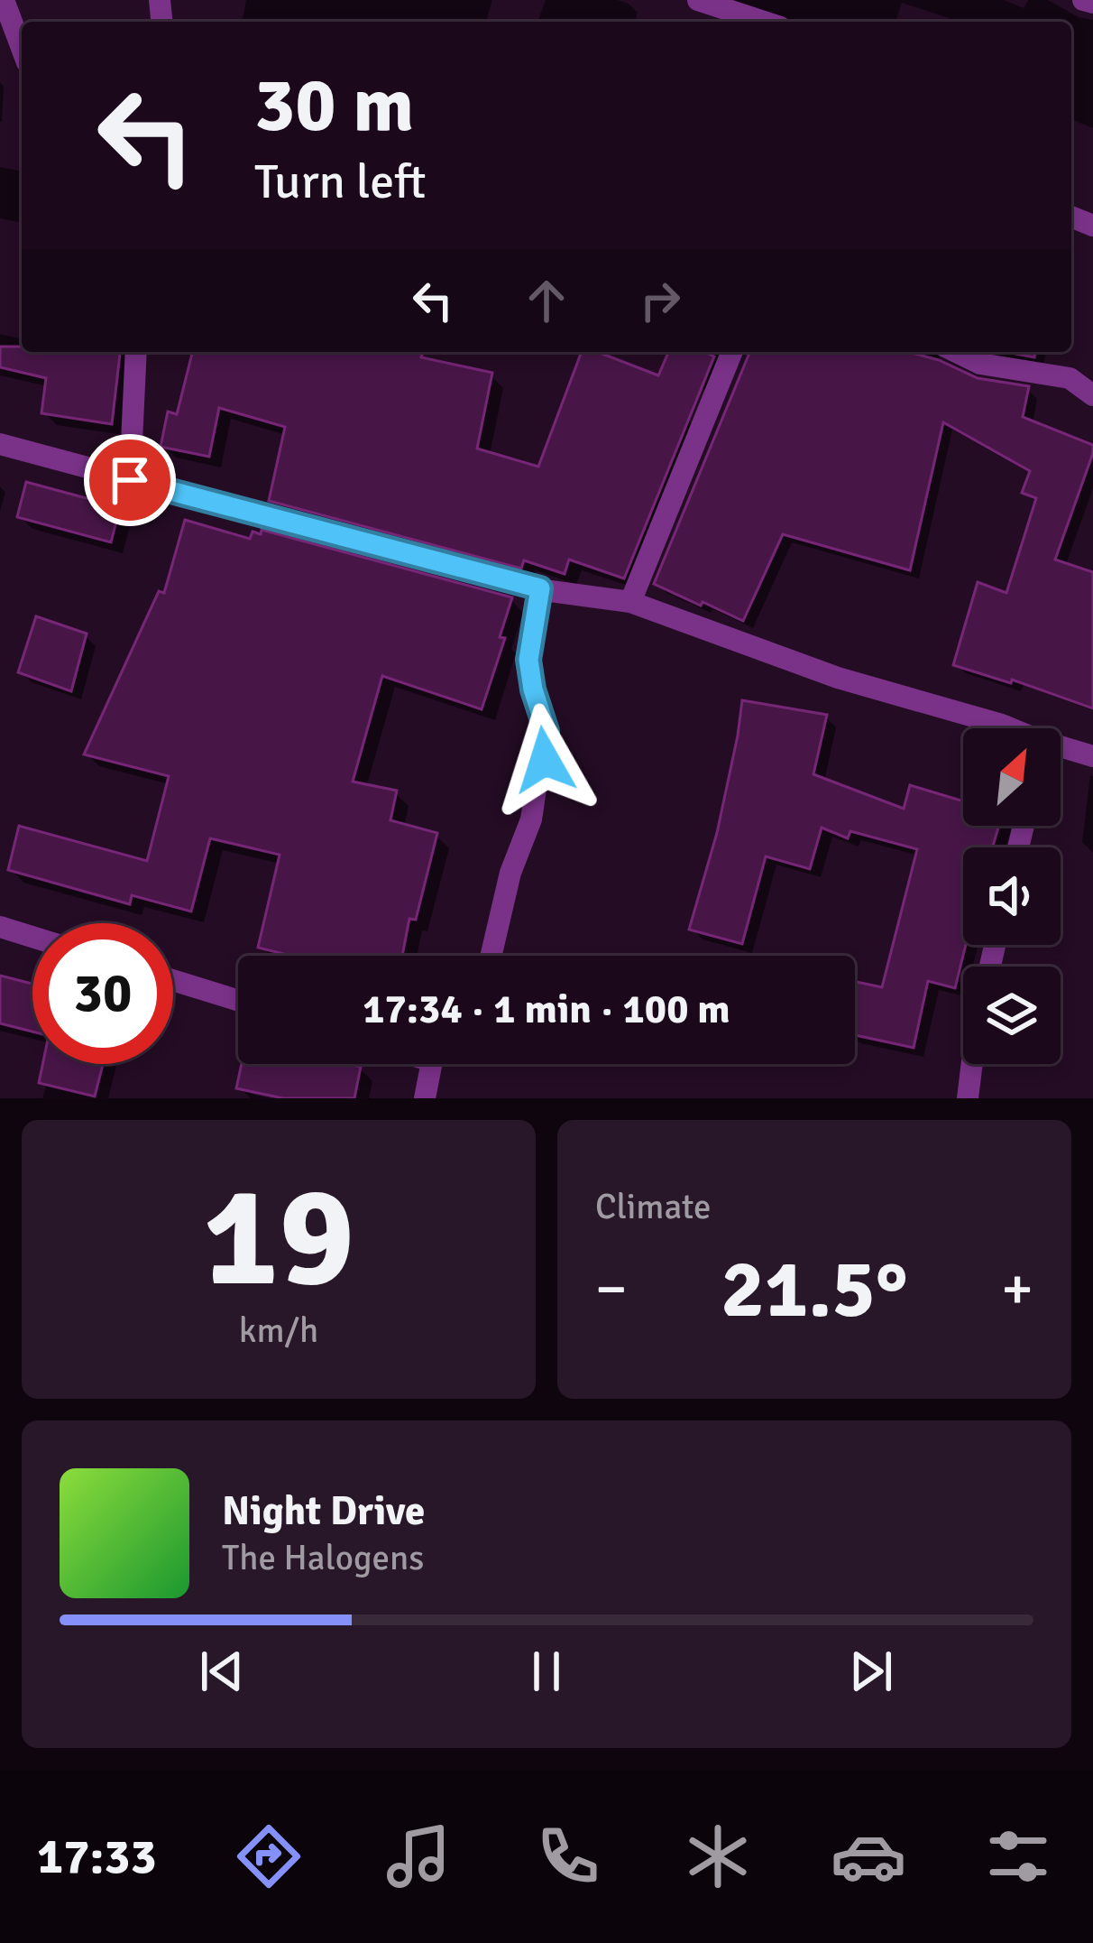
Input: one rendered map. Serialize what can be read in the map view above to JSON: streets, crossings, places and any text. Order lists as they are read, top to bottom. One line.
{"north":"top right","page":{"turn":["30 m","Turn left"],"limit":"30","trip":"17:34 · 1 min · 100 m","tile":[["19","km/h"],"Climate"],"heat":["−","21.5°","+"],"song":["Night Drive","The Halogens"],"tabs":"17:33"}}
